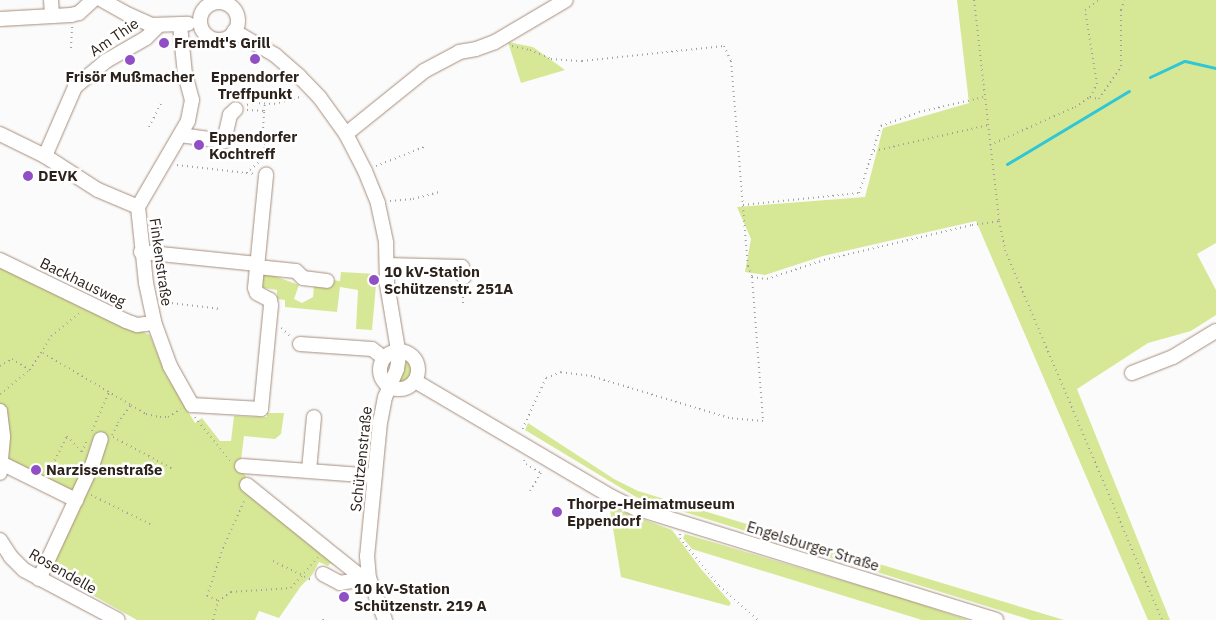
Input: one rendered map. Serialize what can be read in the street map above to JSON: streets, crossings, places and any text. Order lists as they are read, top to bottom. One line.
{"streets":{"street":["Am Thie","Finkenstraße","Backhausweg","Schützenstraße","Engelsburger Straße","Rosendelle"]},"crossings":[["Am Thie","Finkenstraße"],["Am Thie","Schützenstraße"],["Finkenstraße","Backhausweg"]],"places":["Fremdt's Grill","Eppendorfer Treffpunkt","Frisör Mußmacher","Eppendorfer Kochtreff","DEVK","10 kV-Station Schützenstr. 251A","Narzissenstraße","Thorpe-Heimatmuseum Eppendorf","10 kV-Station Schützenstr. 219 A"]}
